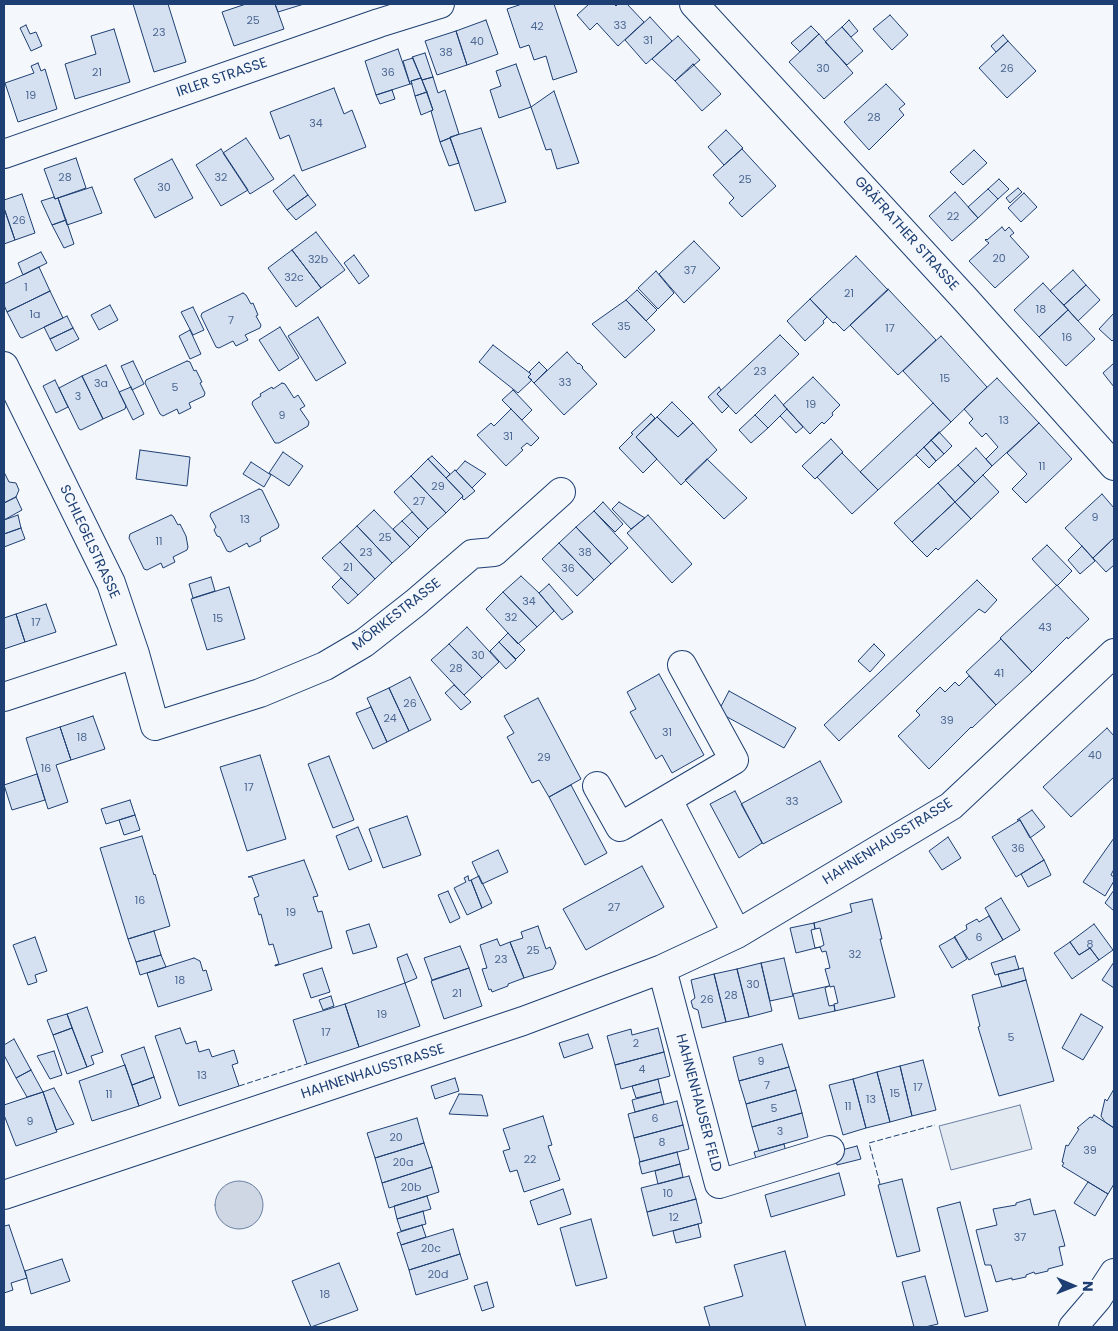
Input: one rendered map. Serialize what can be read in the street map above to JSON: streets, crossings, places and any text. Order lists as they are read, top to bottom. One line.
{"streets":{"street":["IRLER STRASSE","GRÄFRATHER STRASSE","SCHLEGELSTRASSE","MÖRIKESTRASSE","HAHNENHAUSSTRASSE","HAHNENHAUSER FELD"]},"crossings":[["SCHLEGELSTRASSE","MÖRIKESTRASSE"],["HAHNENHAUSSTRASSE","HAHNENHAUSER FELD"]],"house_numbers":["25","33","42","23","31","40","38","30","26","21","36","19","28","34","28","32","25","30","22","26","20","32b","37","32c","1","21","18","1a","7","35","17","16","23","15","33","3a","5","3","19","9","13","31","11","29","27","9","13","25","11","23","38","21","36","34","32","15","17","43","30","28","41","26","24","39","31","18","40","29","16","17","33","36","16","27","19","6","8","25","32","23","18","30","21","28","26","19","17","5","2","9","4","13","7","17","15","11","13","11","5","6","9","3","20","8","39","22","20a","20b","10","12","37","20c","20d","18"],"north":"right"}
